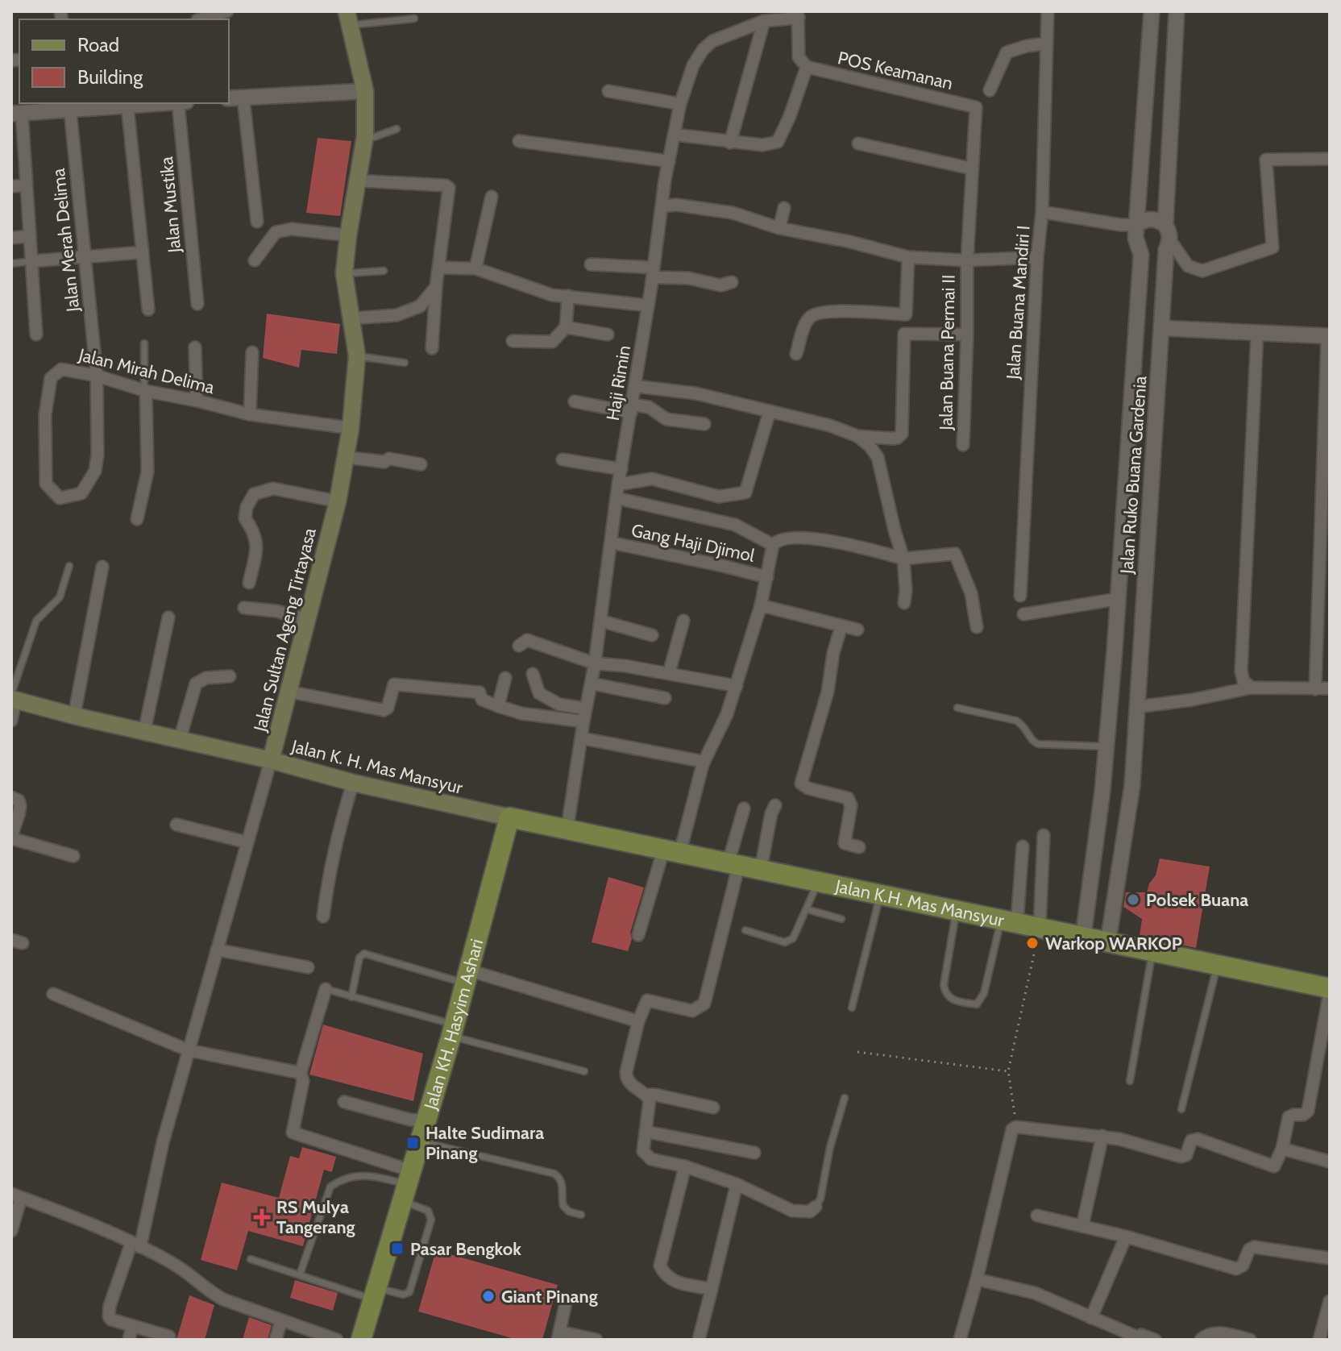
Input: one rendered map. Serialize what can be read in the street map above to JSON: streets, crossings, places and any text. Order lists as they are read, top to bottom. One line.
{"streets":{"main road":["Jalan Sultan Ageng Tirtayasa","Jalan K. H. Mas Mansyur","Jalan K.H. Mas Mansyur","Jalan KH. Hasyim Ashari"],"street":["POS Keamanan","Jalan Mustika","Jalan Merah Delima","Jalan Buana Mandiri I","Jalan Buana Permai II","Jalan Mirah Delima","Haji Rimin","Jalan Ruko Buana Gardenia","Gang Haji Djimol"]},"crossings":[["POS Keamanan","Jalan Buana Permai II"],["Jalan Merah Delima","Jalan Mirah Delima"],["Jalan Mirah Delima","Jalan Sultan Ageng Tirtayasa"],["Haji Rimin","Gang Haji Djimol"],["Haji Rimin","Jalan K.H. Mas Mansyur"],["Jalan Ruko Buana Gardenia","Jalan K.H. Mas Mansyur"],["Jalan Sultan Ageng Tirtayasa","Jalan K. H. Mas Mansyur"],["Jalan K. H. Mas Mansyur","Jalan K.H. Mas Mansyur"],["Jalan K. H. Mas Mansyur","Jalan KH. Hasyim Ashari"],["Jalan K.H. Mas Mansyur","Jalan KH. Hasyim Ashari"]],"places":{"other":["Polsek Buana","Warkop WARKOP","Giant Pinang"],"transit":["Halte Sudimara Pinang","Pasar Bengkok"],"health":["RS Mulya Tangerang"]},"legend":["Road","Building"]}
